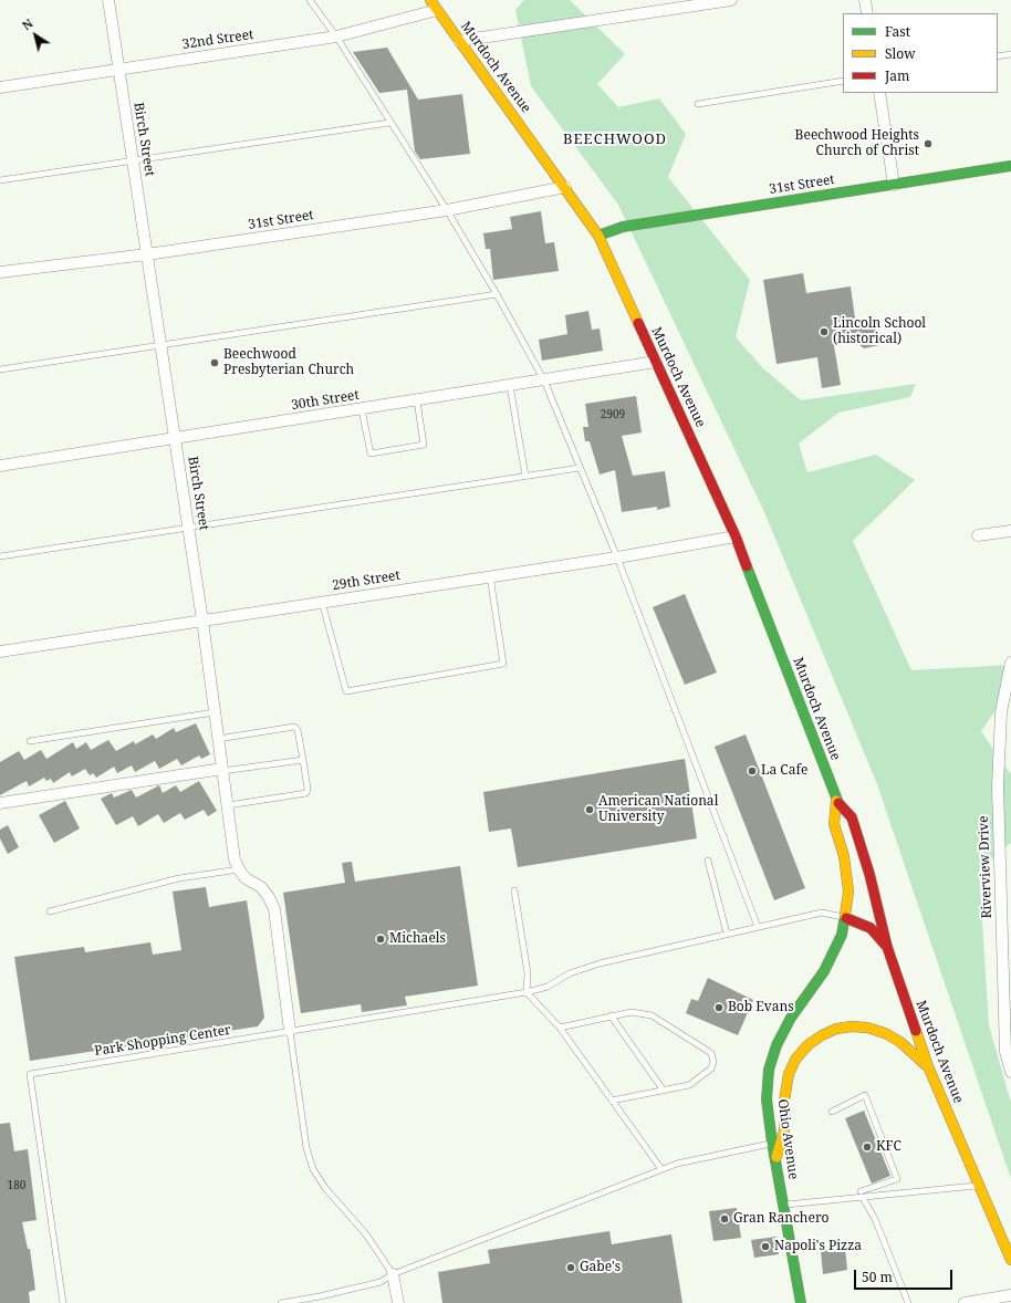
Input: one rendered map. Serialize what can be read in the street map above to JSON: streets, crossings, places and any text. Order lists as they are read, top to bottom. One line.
{"streets":{"main road":["Murdoch Avenue","31st Street","Ohio Avenue"],"street":["32nd Street","Birch Street","30th Street","29th Street","Riverview Drive"],"lane":["Park Shopping Center"]},"crossings":[["32nd Street","Murdoch Avenue"],["32nd Street","Birch Street"],["Murdoch Avenue","31st Street"],["Murdoch Avenue","30th Street"],["Murdoch Avenue","29th Street"],["Murdoch Avenue","Ohio Avenue"],["Birch Street","31st Street"],["Birch Street","30th Street"],["Birch Street","29th Street"],["Park Shopping Center","Ohio Avenue"]],"districts":["BEECHWOOD"],"places":["Beechwood Heights Church of Christ","Lincoln School (historical)","Beechwood Presbyterian Church","La Cafe","American National University","Michaels","Bob Evans","KFC","Gran Ranchero","Napoli's Pizza","Gabe's"],"house_numbers":["2909","180"],"legend":["Fast","Slow","Jam"],"scale_bar":"50 m","north":"top left"}
